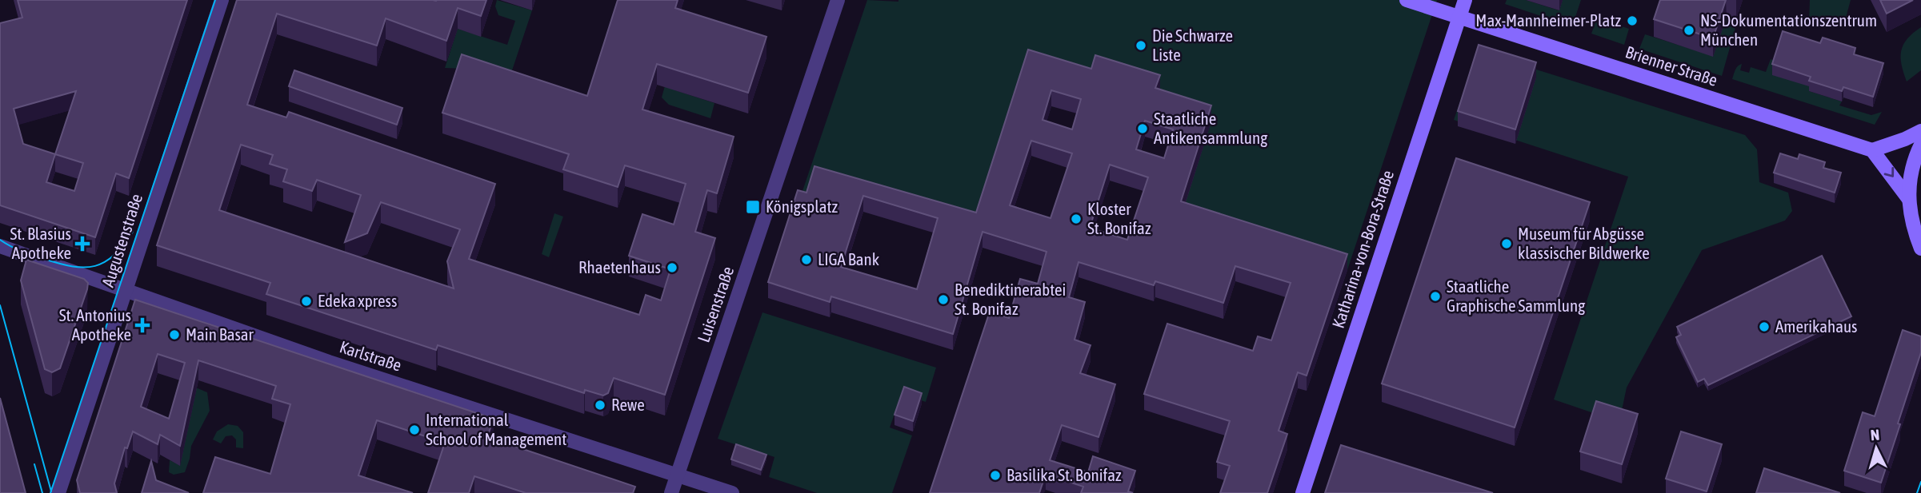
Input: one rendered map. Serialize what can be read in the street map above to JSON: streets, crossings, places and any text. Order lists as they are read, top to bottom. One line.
{"streets":{"main road":["Brienner Straße","Katharina-von-Bora-Straße"],"street":["Augustenstraße","Luisenstraße","Karlstraße"]},"crossings":[["Brienner Straße","Katharina-von-Bora-Straße"],["Augustenstraße","Karlstraße"],["Luisenstraße","Karlstraße"]],"places":{"other":["Max-Mannheimer-Platz","NS-Dokumentationszentrum München","Die Schwarze Liste","Staatliche Antikensammlung","Kloster St. Bonifaz","Museum für Abgüsse klassischer Bildwerke","LIGA Bank","Rhaetenhaus","Staatliche Graphische Sammlung","Benediktinerabtei St. Bonifaz","Edeka xpress","Amerikahaus","Main Basar","Rewe","International School of Management","Basilika St. Bonifaz"],"transit":["Königsplatz"],"health":["St. Blasius Apotheke","St. Antonius Apotheke"]},"north":"top"}
